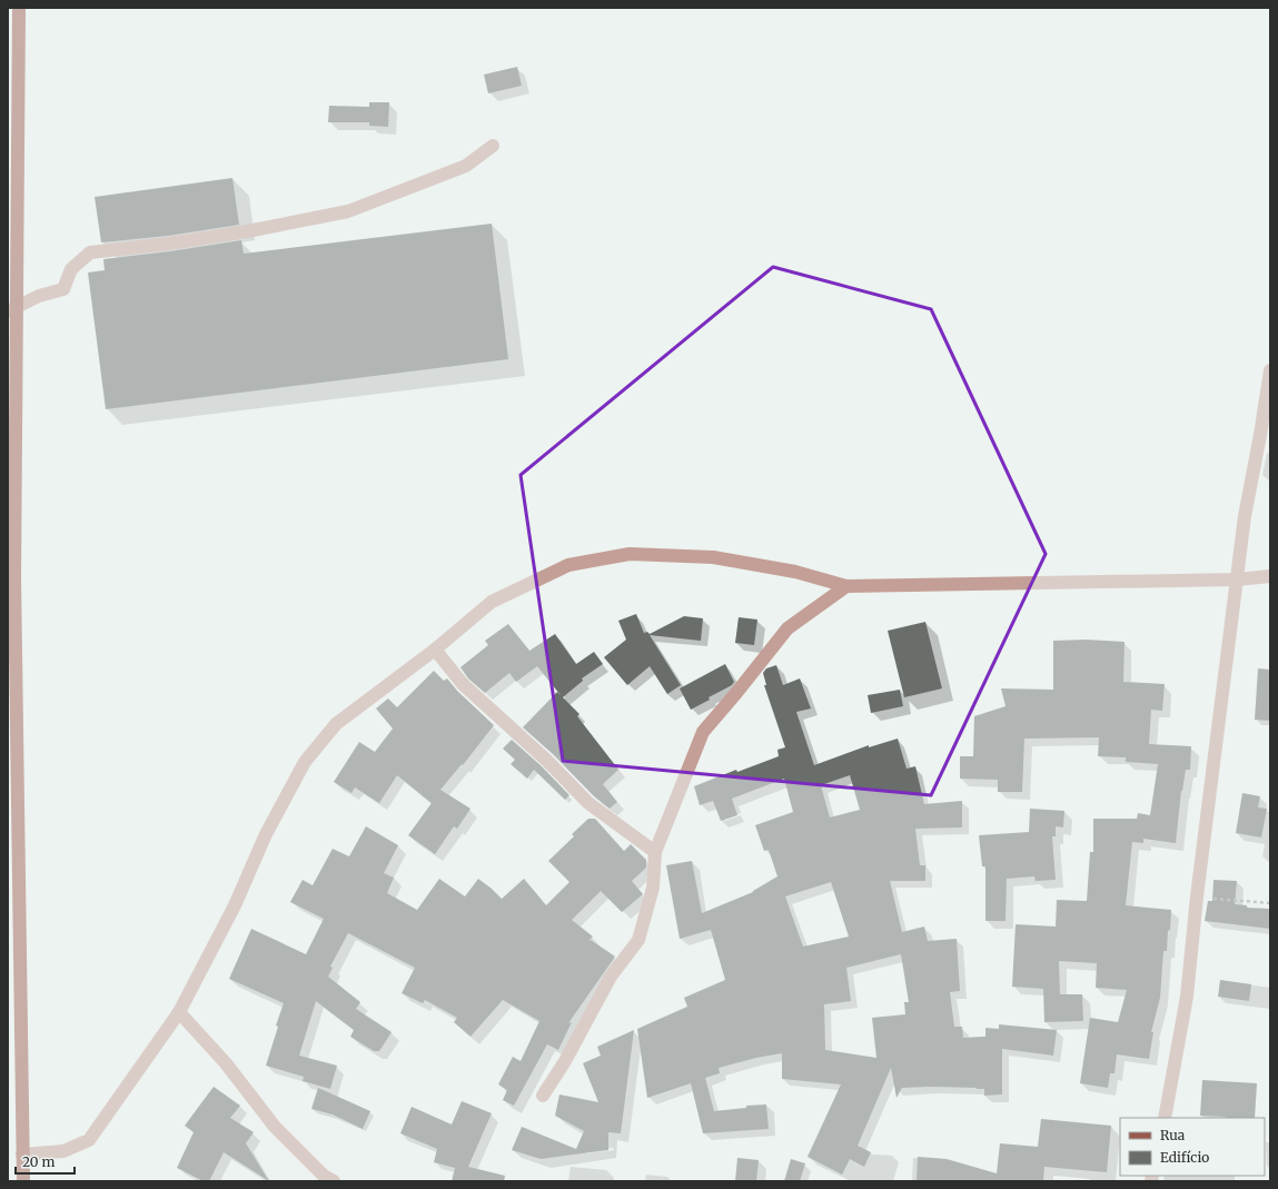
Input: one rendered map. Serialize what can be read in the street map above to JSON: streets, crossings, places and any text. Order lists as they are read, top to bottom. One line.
{"legend":["Rua","Edifício"],"scale_bar":"20 m"}
